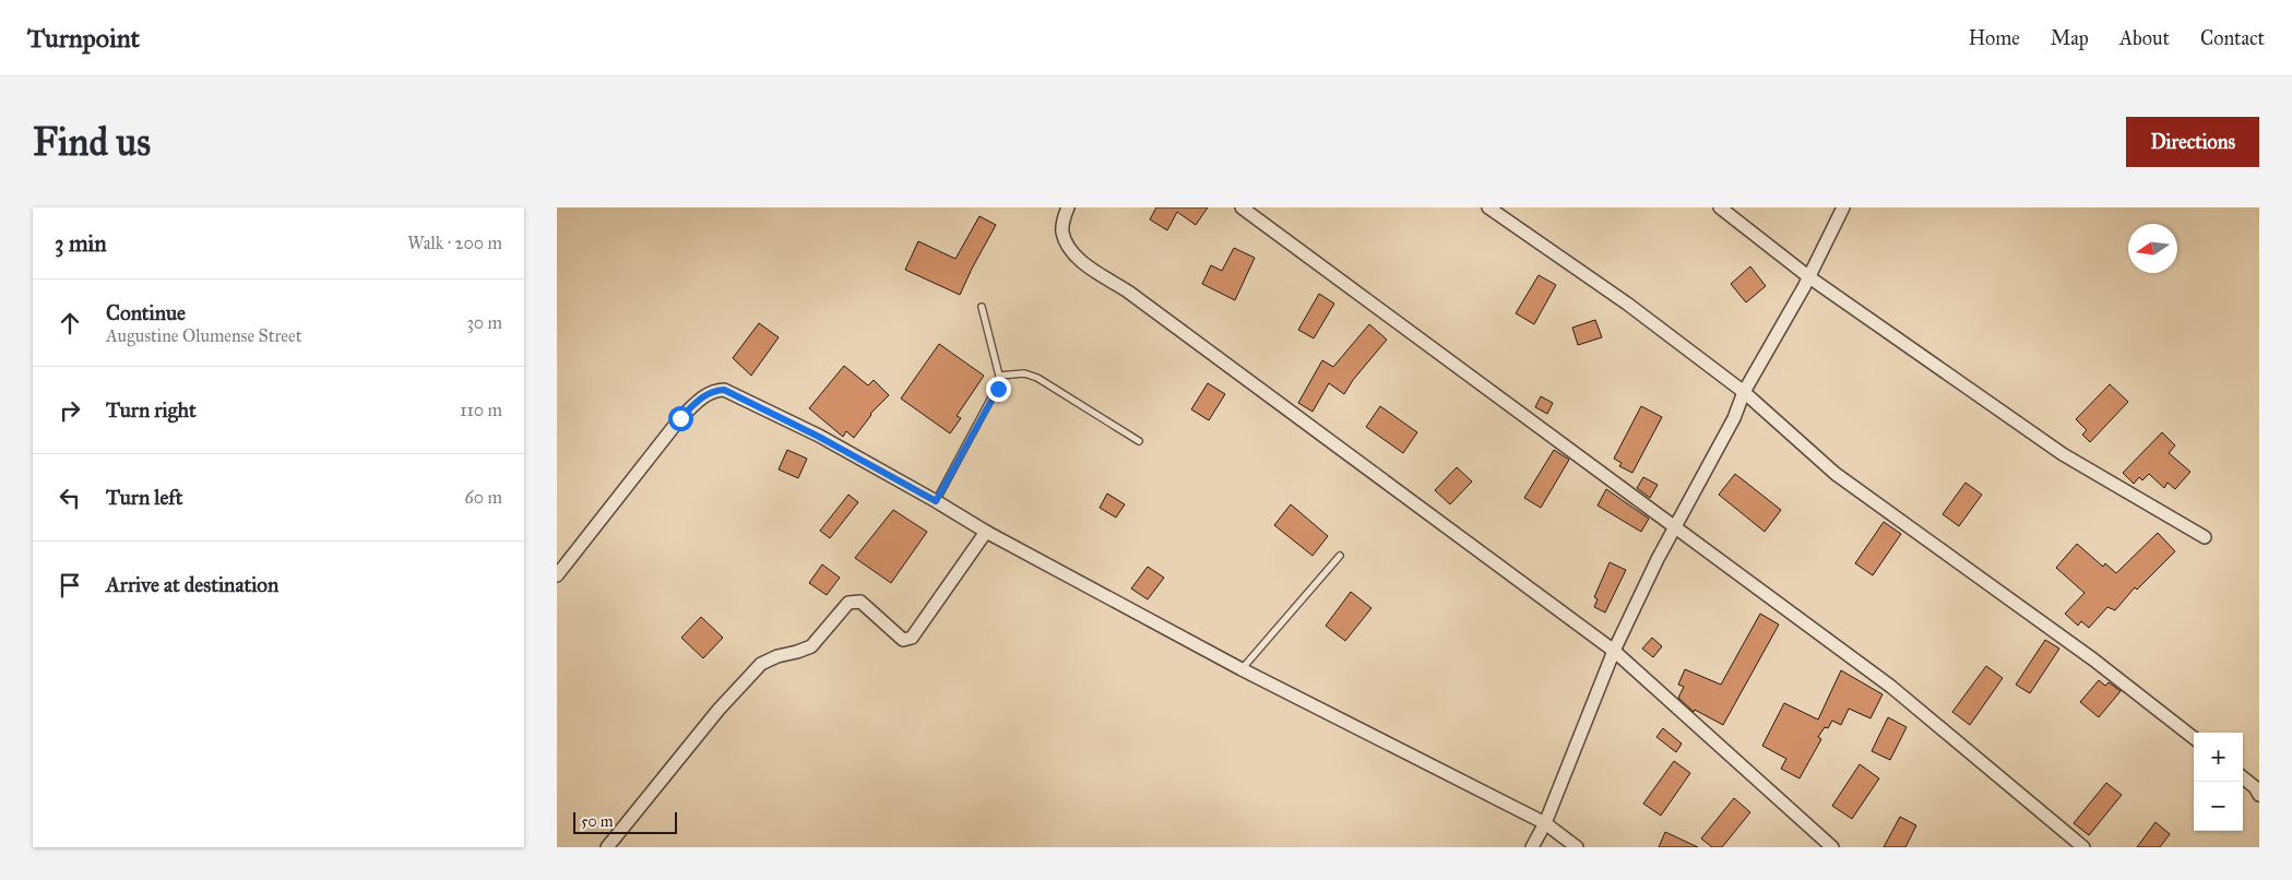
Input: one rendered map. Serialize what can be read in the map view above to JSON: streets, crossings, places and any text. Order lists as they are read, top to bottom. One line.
{"scale_bar":"50 m","north":"left","page":{"header":"Turnpoint","nav":["Home","Map","About","Contact"],"buttons":"Directions","title":"Find us","heading":["3 min","Walk · 200 m"],"list":[["Continue","Augustine Olumense Street","30 m"],["Turn right","110 m"],["Turn left","60 m"],"Arrive at destination"],"map_buttons":["+","−"],"scale":"50 m"}}
